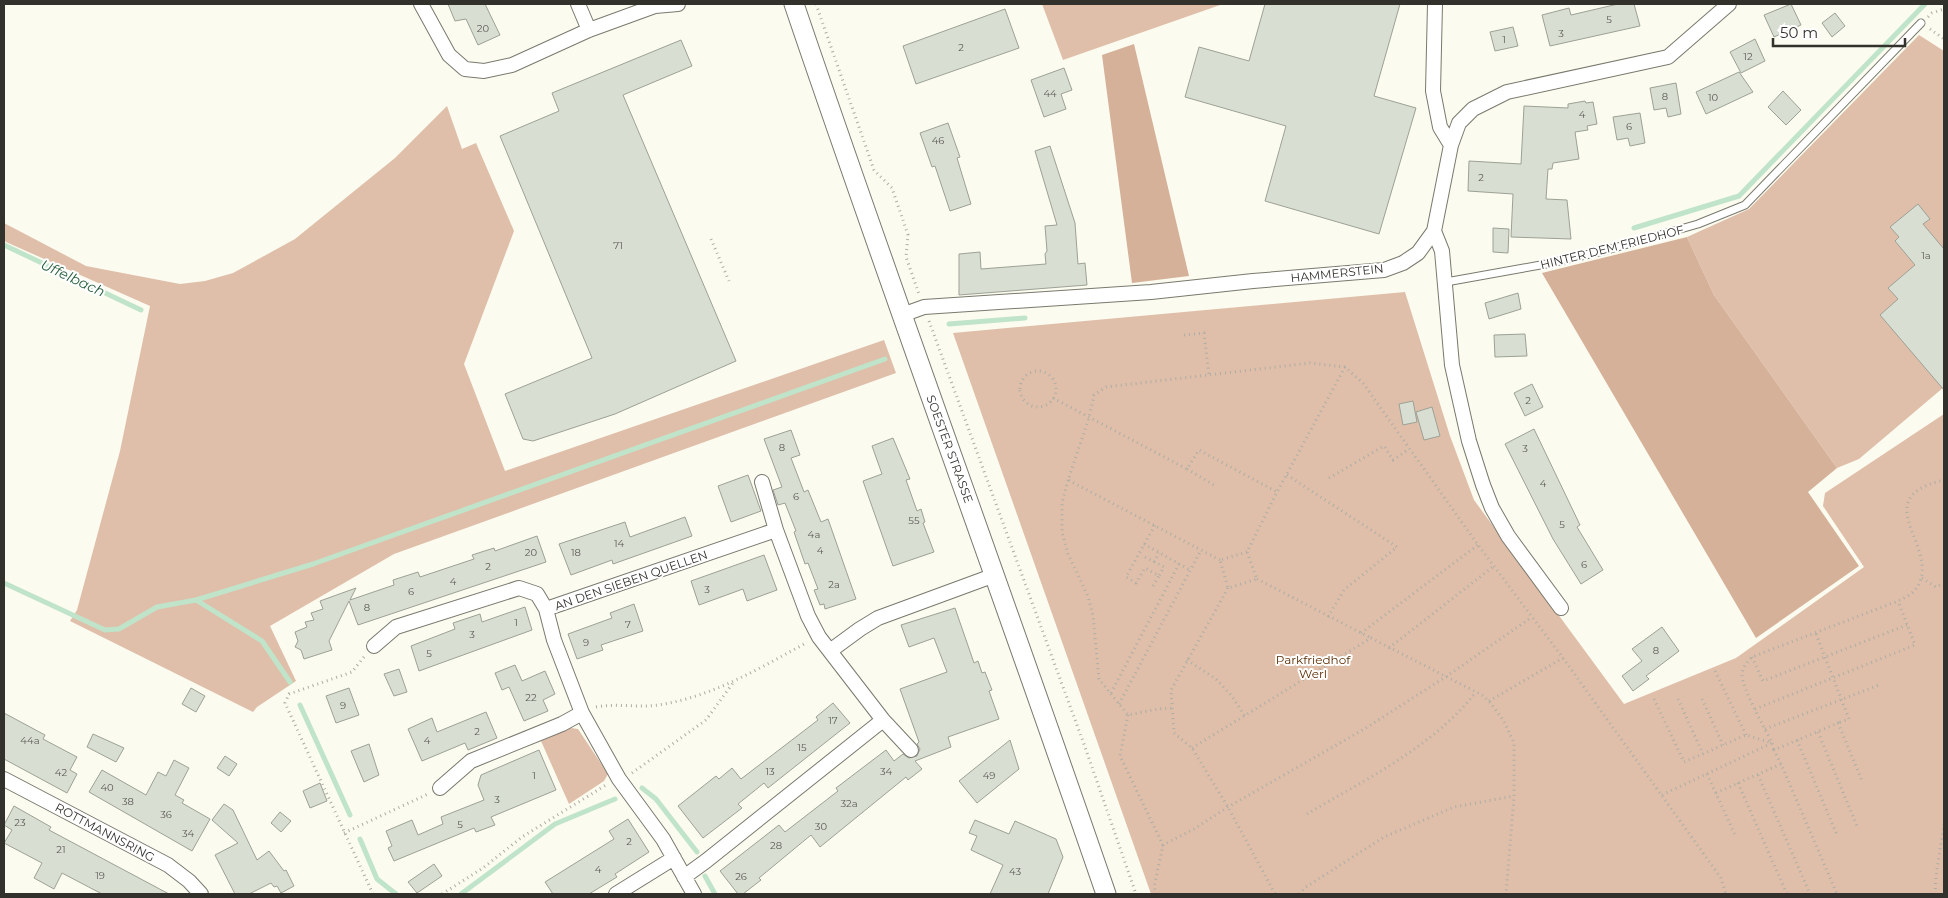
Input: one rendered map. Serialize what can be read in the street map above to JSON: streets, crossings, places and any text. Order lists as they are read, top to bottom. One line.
{"streets":{"main road":["SOESTER STRASSE"],"street":["HAMMERSTEIN","AN DEN SIEBEN QUELLEN","ROTTMANNSRING"],"lane":["HINTER DEM FRIEDHOF"]},"crossings":[["HAMMERSTEIN","SOESTER STRASSE"]],"water":["Uffelbach"],"parks":["Parkfriedhof Werl"],"house_numbers":["5","20","3","1","2","12","44","8","10","4","6","46","2","71","1a","2","8","3","4","6","55","5","4a","14","4","20","18","6","2","4","2a","3","6","8","1","7","3","9","8","5","22","9","17","2","44a","4","15","13","34","42","1","49","40","3","38","32a","36","23","5","30","34","2","28","21","4","43","19","26"],"scale_bar":"50 m"}
